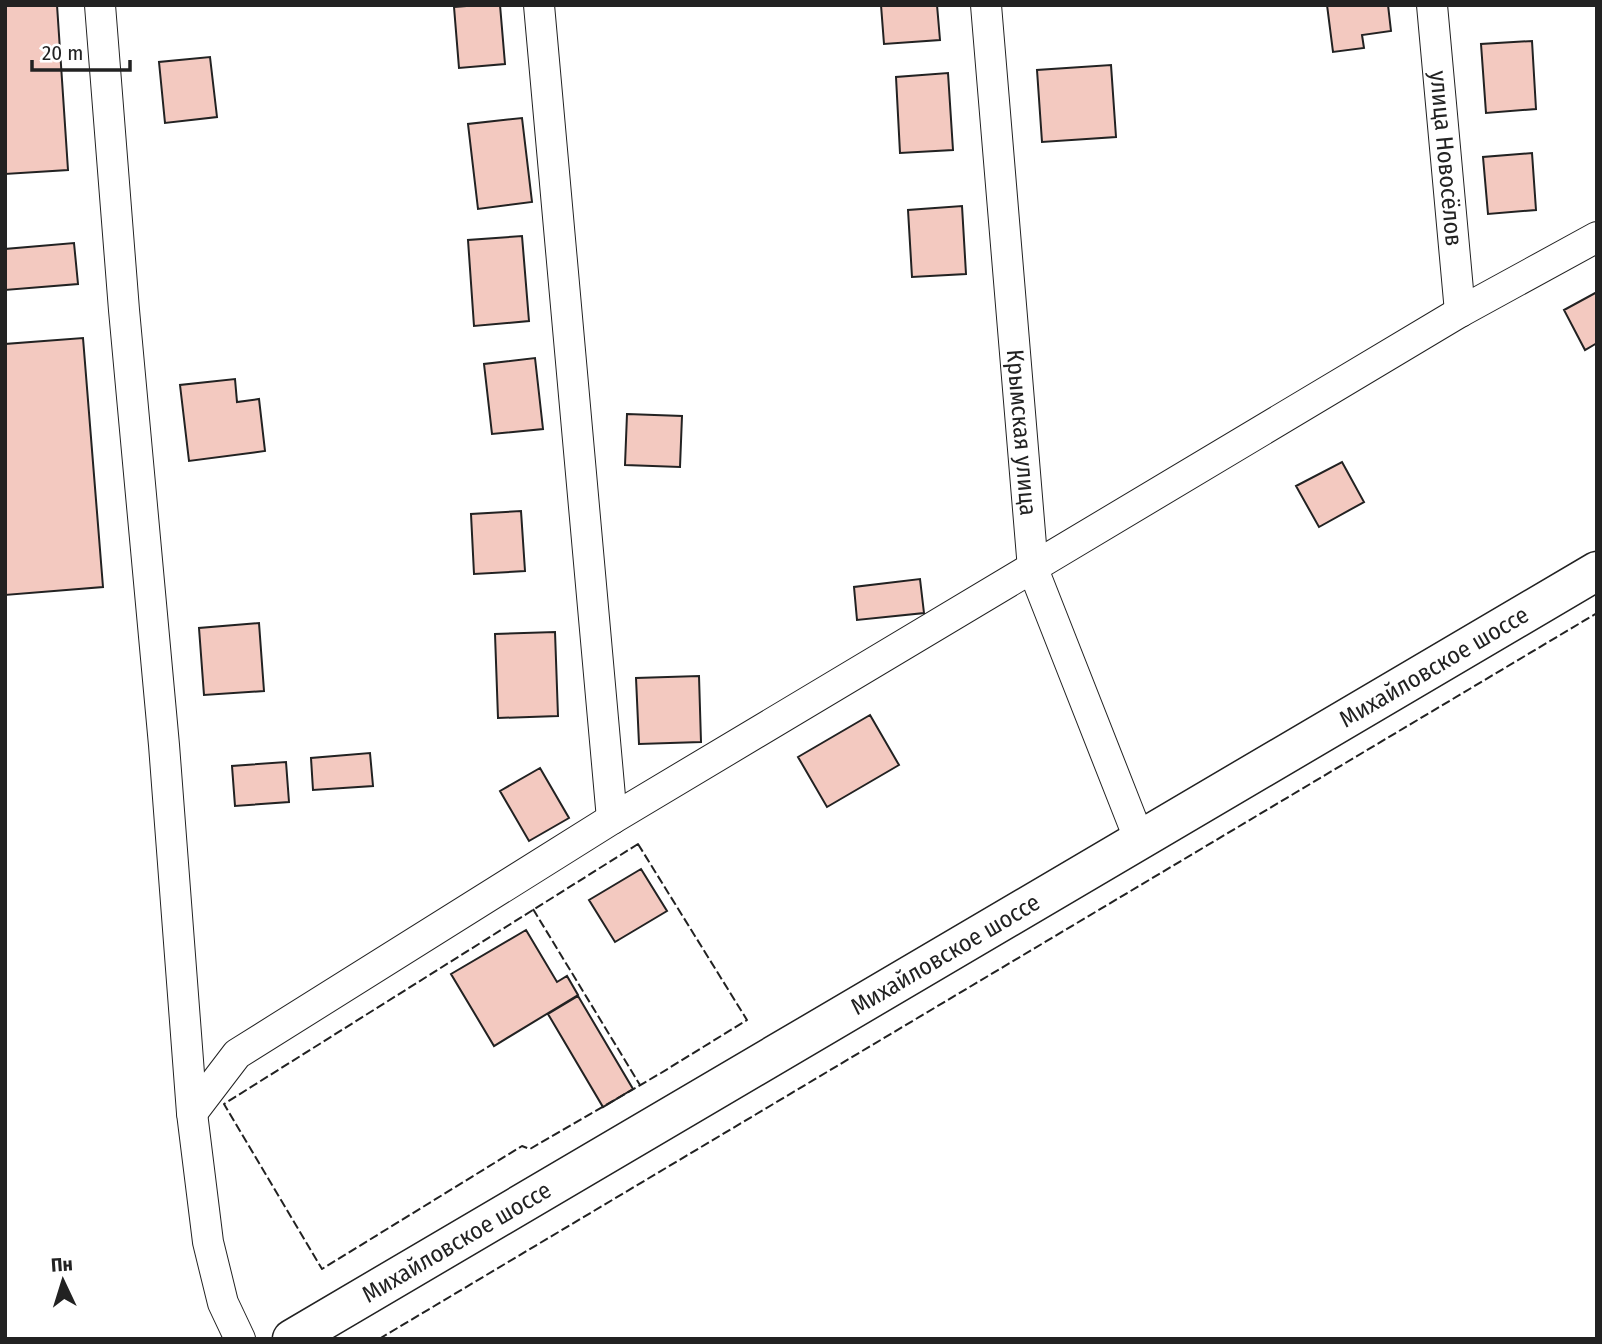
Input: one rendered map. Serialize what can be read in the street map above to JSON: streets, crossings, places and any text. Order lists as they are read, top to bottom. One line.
{"streets":{"main road":["Михайловское шоссе"],"street":["улица Новосёлов","Крымская улица"]},"crossings":[["Крымская улица","Михайловское шоссе"]],"scale_bar":"20 m","north":"top"}
